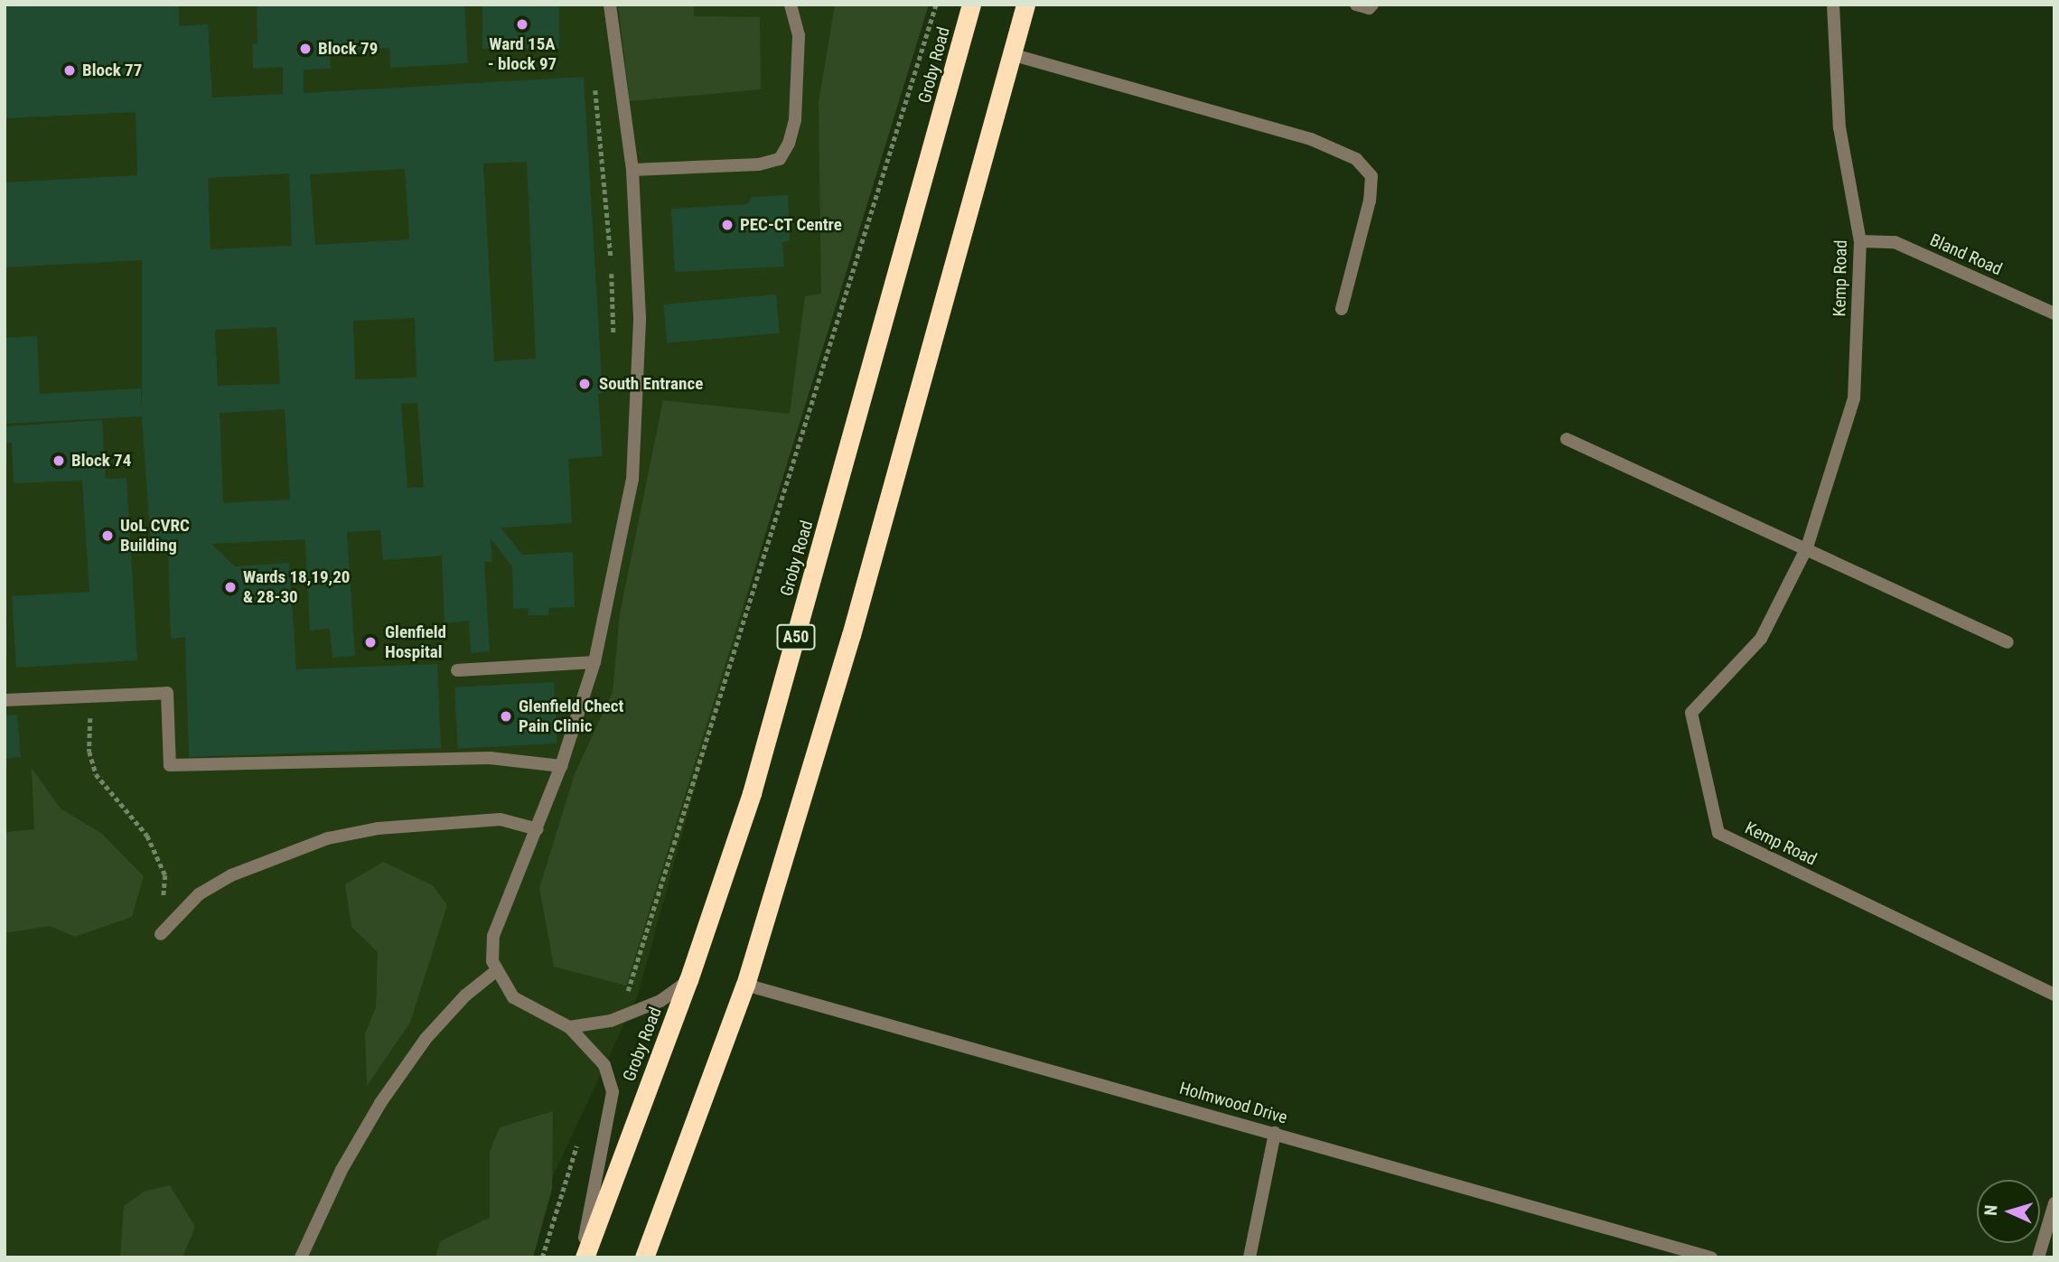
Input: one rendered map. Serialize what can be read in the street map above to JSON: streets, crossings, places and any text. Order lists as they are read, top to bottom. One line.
{"streets":{"highway":["Groby Road","A50"],"street":["Bland Road","Kemp Road","Holmwood Drive"]},"crossings":[["Bland Road","Kemp Road"]],"places":["Ward 15A - block 97","Block 79","Block 77","PEC-CT Centre","South Entrance","Block 74","UoL CVRC Building","Wards 18,19,20 & 28-30","Glenfield Hospital","Glenfield Chect Pain Clinic"],"north":"left"}
